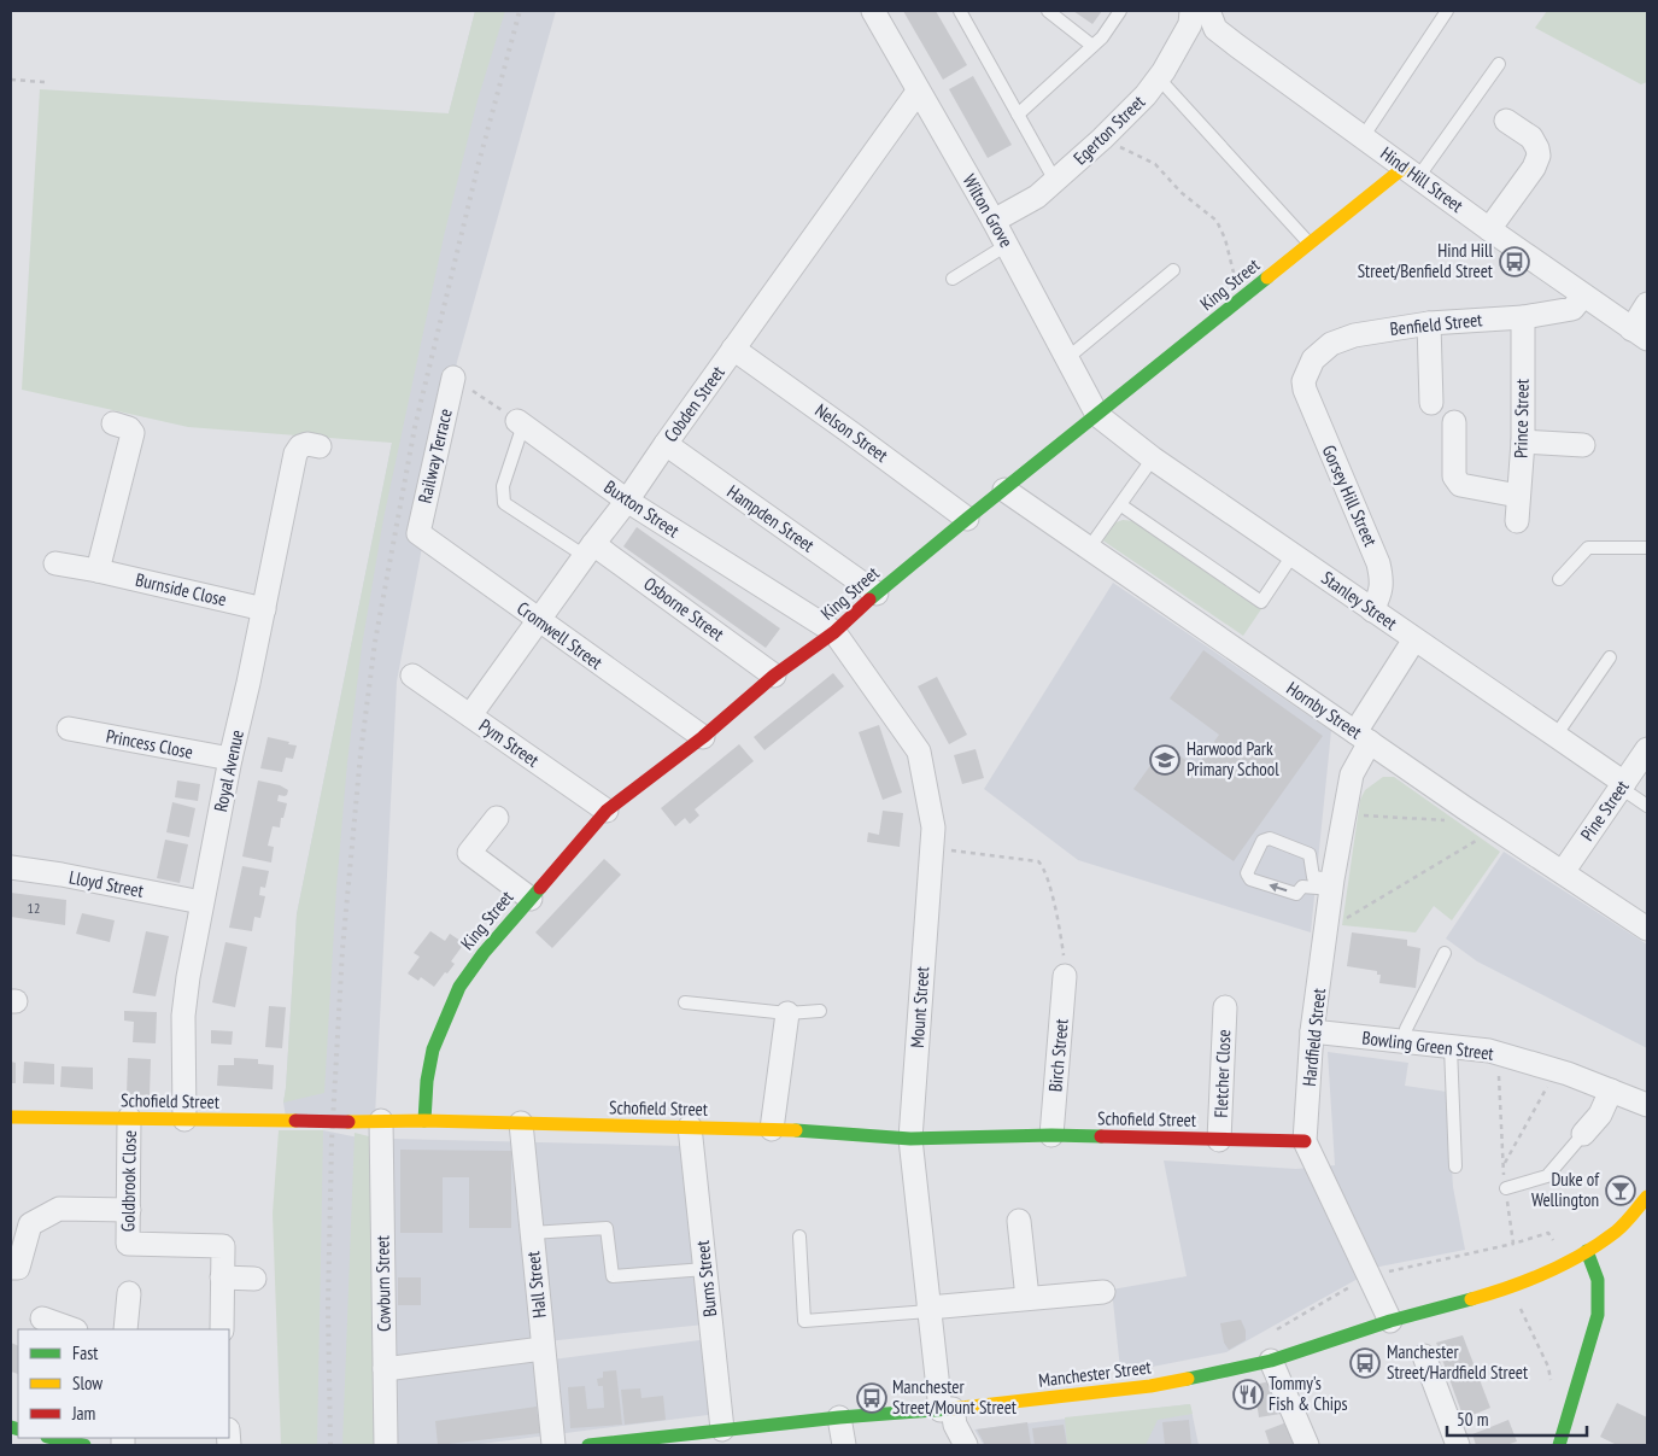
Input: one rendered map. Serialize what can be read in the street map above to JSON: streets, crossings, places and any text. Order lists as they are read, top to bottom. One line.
{"streets":{"street":["Egerton Street","Hind Hill Street","Wilton Grove","King Street","Benfield Street","Cobden Street","Prince Street","Nelson Street","Railway Terrace","Gorsey Hill Street","Buxton Street","Hampden Street","Burnside Close","Stanley Street","Osborne Street","Cromwell Street","Hornby Street","Pym Street","Princess Close","Royal Avenue","Pine Street","Lloyd Street","Mount Street","Hardfield Street","Bowling Green Street","Birch Street","Fletcher Close","Schofield Street","Goldbrook Close","Burns Street","Cowburn Street","Hall Street","Manchester Street"]},"crossings":[["Egerton Street","Wilton Grove"],["Hind Hill Street","King Street"],["Hind Hill Street","Benfield Street"],["Wilton Grove","King Street"],["Wilton Grove","Cobden Street"],["Wilton Grove","Stanley Street"],["King Street","Nelson Street"],["King Street","Buxton Street"],["King Street","Hampden Street"],["King Street","Stanley Street"],["King Street","Osborne Street"],["King Street","Cromwell Street"],["King Street","Hornby Street"],["King Street","Pym Street"],["King Street","Mount Street"],["King Street","Schofield Street"],["Benfield Street","Prince Street"],["Benfield Street","Gorsey Hill Street"],["Cobden Street","Nelson Street"],["Cobden Street","Buxton Street"],["Cobden Street","Hampden Street"],["Cobden Street","Osborne Street"],["Cobden Street","Cromwell Street"],["Cobden Street","Pym Street"],["Railway Terrace","Cromwell Street"],["Gorsey Hill Street","Stanley Street"],["Buxton Street","Mount Street"],["Burnside Close","Royal Avenue"],["Stanley Street","Pine Street"],["Stanley Street","Hardfield Street"],["Hornby Street","Pine Street"],["Hornby Street","Hardfield Street"],["Princess Close","Royal Avenue"],["Royal Avenue","Lloyd Street"],["Royal Avenue","Schofield Street"],["Mount Street","Schofield Street"],["Mount Street","Manchester Street"],["Hardfield Street","Bowling Green Street"],["Hardfield Street","Schofield Street"],["Hardfield Street","Manchester Street"],["Birch Street","Schofield Street"],["Fletcher Close","Schofield Street"],["Schofield Street","Goldbrook Close"],["Schofield Street","Burns Street"],["Schofield Street","Cowburn Street"],["Schofield Street","Hall Street"],["Burns Street","Manchester Street"]],"places":{"bus stop":["Hind Hill Street/Benfield Street","Manchester Street/Hardfield Street","Manchester Street/Mount Street"],"school or university":["Harwood Park Primary School"],"bar":["Duke of Wellington"],"restaurant":["Tommy's Fish & Chips"]},"house_numbers":["12"],"legend":["Fast","Slow","Jam"],"scale_bar":"50 m"}
